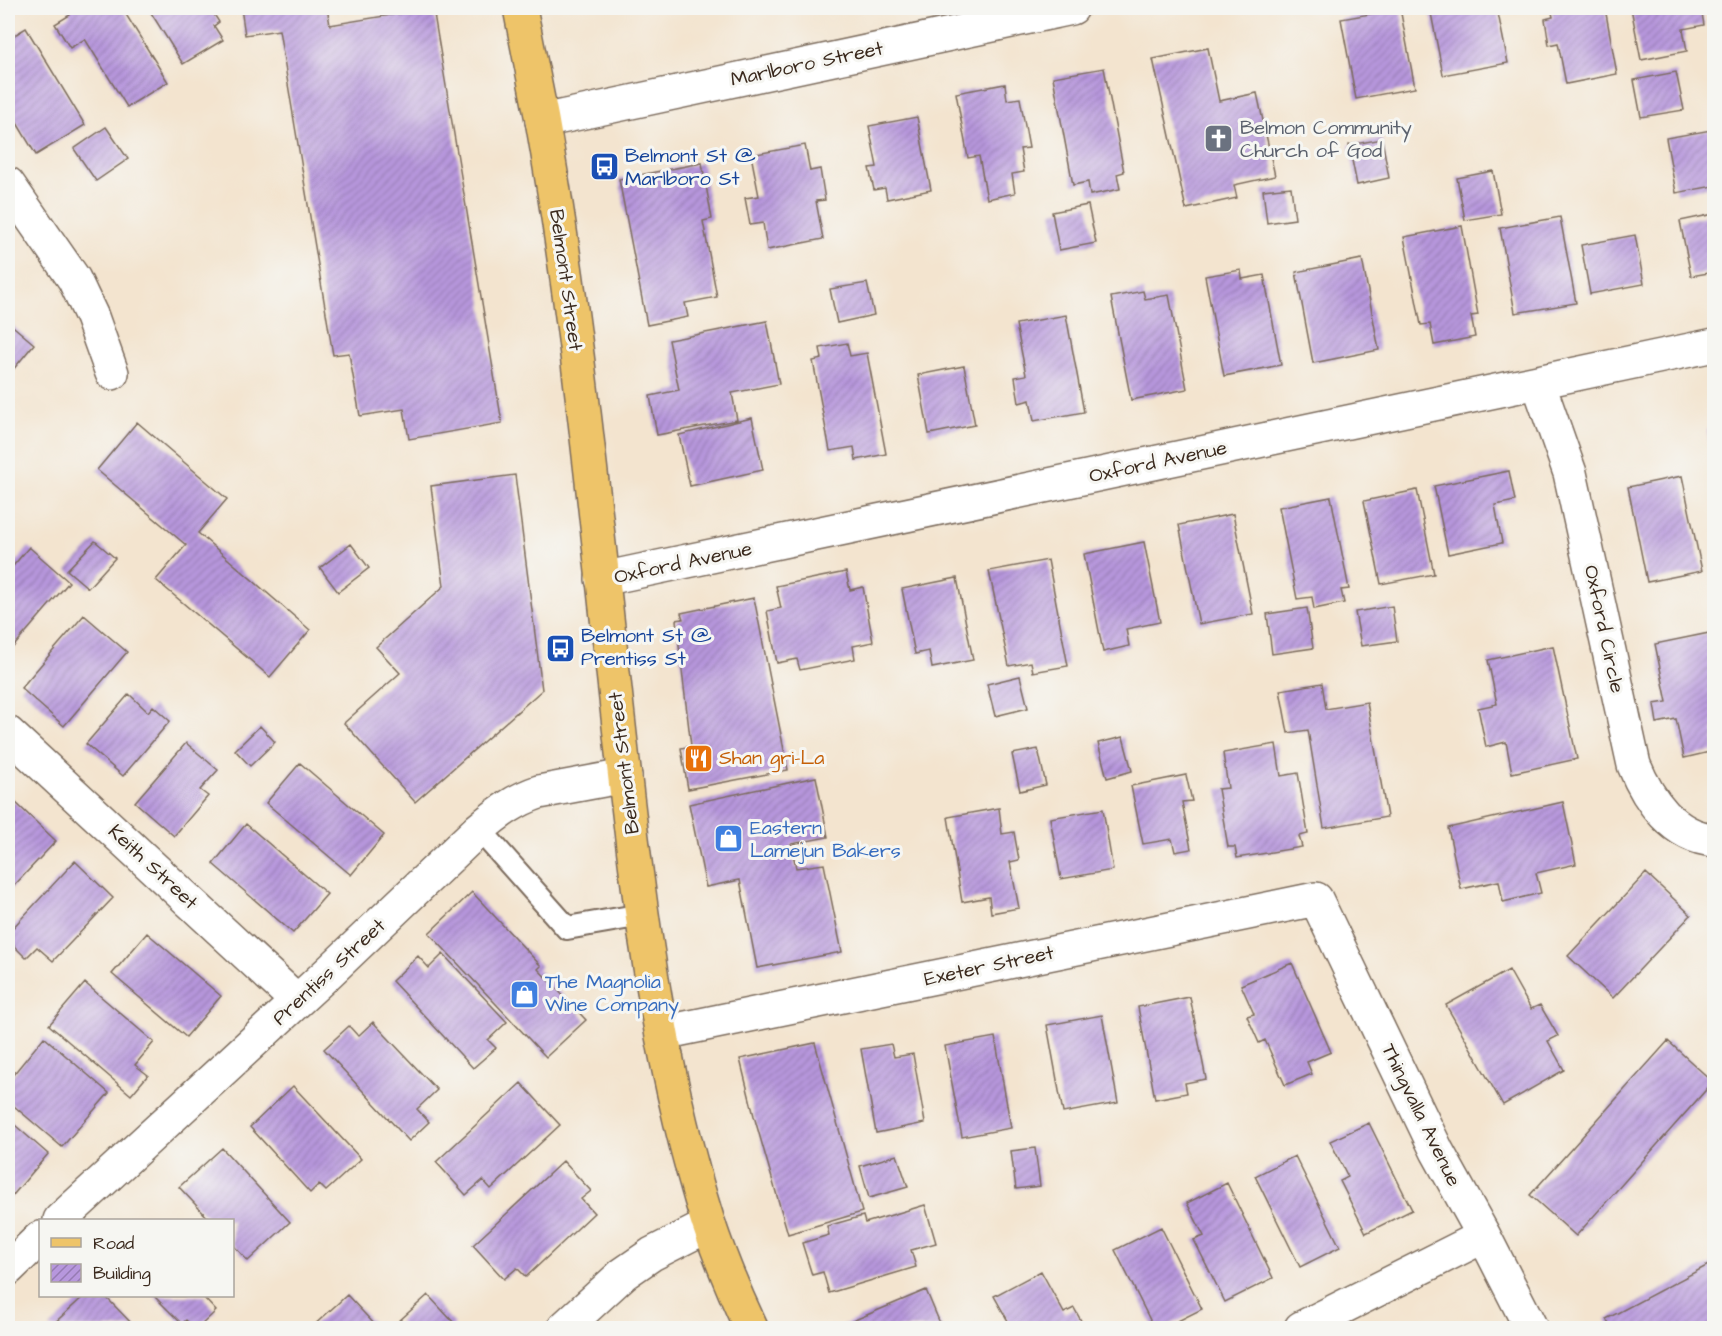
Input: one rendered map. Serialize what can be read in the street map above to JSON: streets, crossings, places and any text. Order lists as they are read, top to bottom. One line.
{"streets":{"main road":["Belmont Street"],"street":["Marlboro Street","Oxford Avenue","Oxford Circle","Keith Street","Exeter Street","Prentiss Street","Thingvalla Avenue"]},"crossings":[["Marlboro Street","Belmont Street"],["Belmont Street","Oxford Avenue"],["Belmont Street","Exeter Street"],["Belmont Street","Prentiss Street"],["Oxford Avenue","Oxford Circle"],["Keith Street","Prentiss Street"],["Exeter Street","Thingvalla Avenue"]],"places":{"church":["Belmon Community Church of God"],"bus stop":["Belmont St @ Marlboro St","Belmont St @ Prentiss St"],"restaurant":["Shan gri-La"],"shop":["Eastern Lamejun Bakers","The Magnolia Wine Company"]},"legend":["Road","Building"]}
